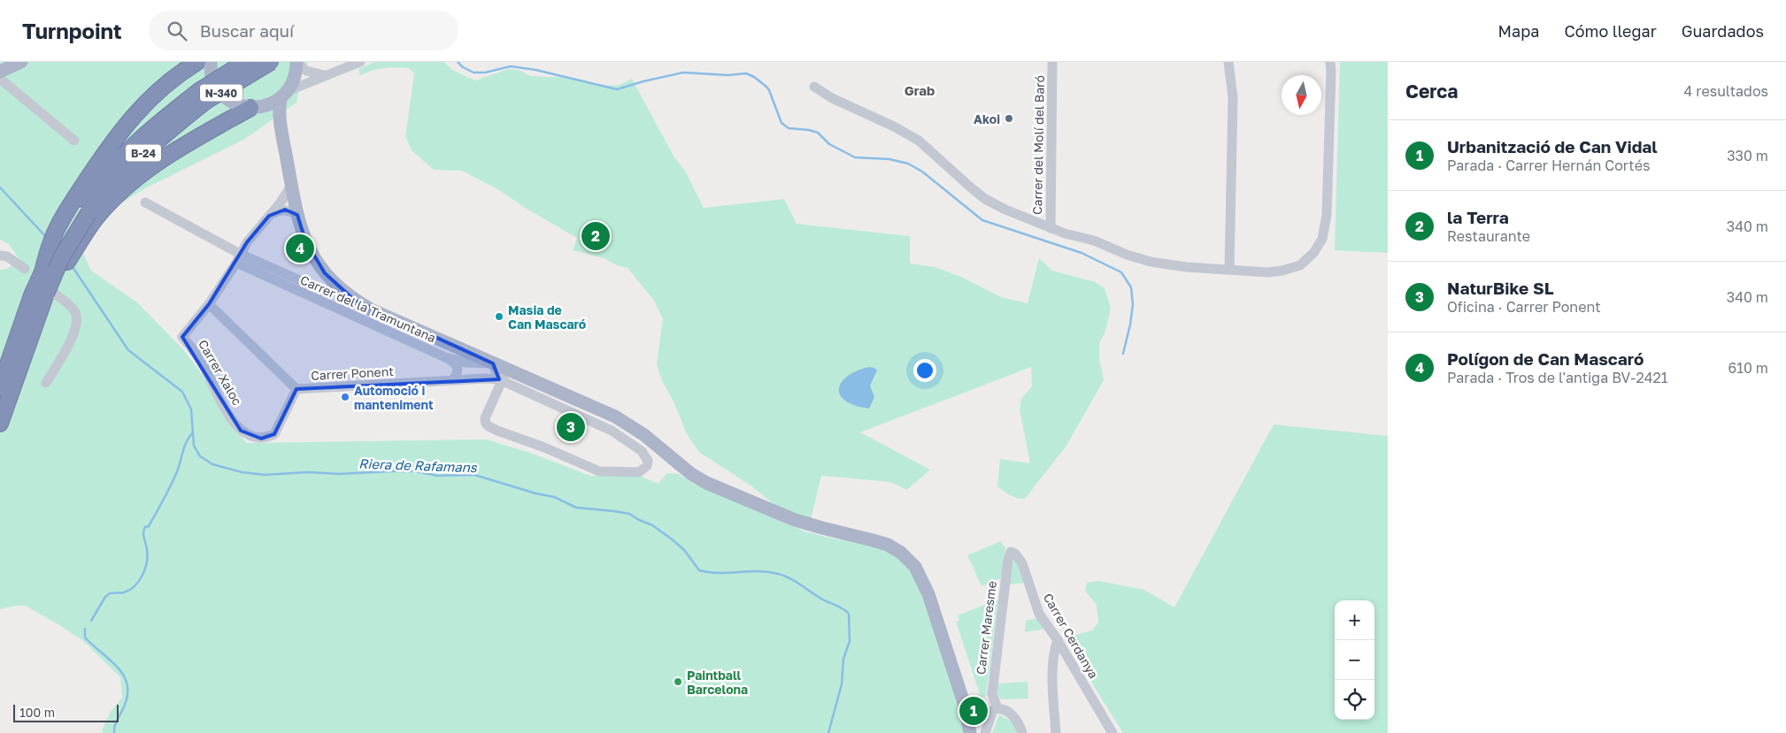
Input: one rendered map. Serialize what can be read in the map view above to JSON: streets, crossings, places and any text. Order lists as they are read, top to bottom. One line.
{"streets":{"highway":["B-24"],"main road":["N-340"],"street":["Carrer del Molí del Baró","Carrer del la Tramuntana","Carrer Xaloc","Carrer Ponent","Carrer Maresme","Carrer Cerdanya"]},"crossings":[["Carrer del la Tramuntana","Carrer Xaloc"],["Carrer Xaloc","Carrer Ponent"],["Carrer Maresme","Carrer Cerdanya"]],"districts":["Grab"],"water":["Riera de Rafamans"],"places":["Akoi","Masia de Can Mascaró","Automoció i manteniment","Paintball Barcelona"],"scale_bar":"100 m","north":"bottom","page":{"header":"Turnpoint","search":"Buscar aquí","nav":["Mapa","Cómo llegar","Guardados"],"heading":["Cerca","4 resultados"],"list":[{"mark":"1","name":"Urbanització de Can Vidal","note":"Parada · Carrer Hernán Cortés","value":"330 m"},{"mark":"2","name":"la Terra","note":"Restaurante","value":"340 m"},{"mark":"3","name":"NaturBike SL","note":"Oficina · Carrer Ponent","value":"340 m"},{"mark":"4","name":"Polígon de Can Mascaró","note":"Parada · Tros de l'antiga BV-2421","value":"610 m"}],"pins":["2","4","3","1"],"map_buttons":["+","−"],"scale":"100 m"}}
